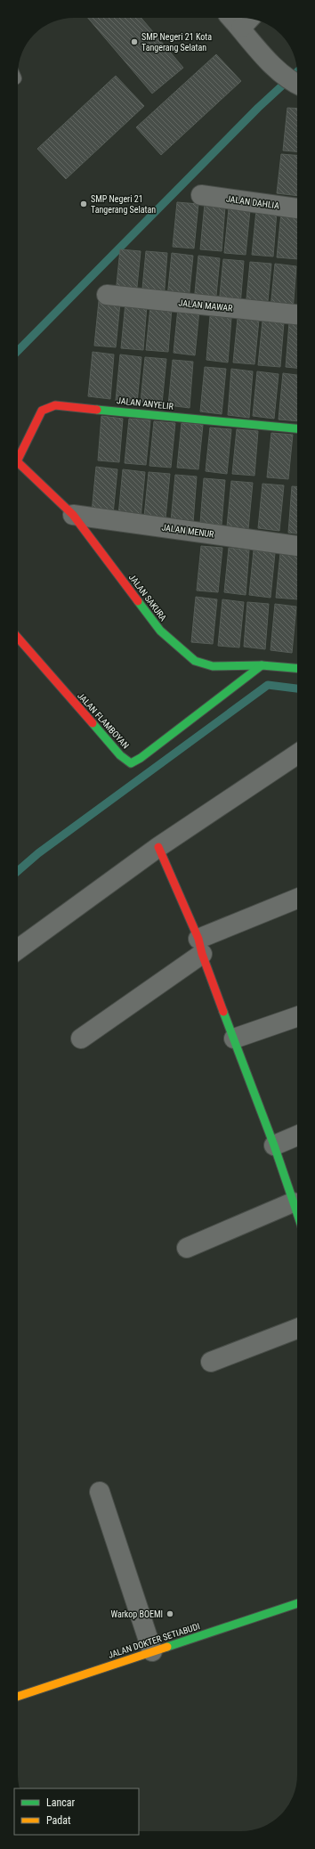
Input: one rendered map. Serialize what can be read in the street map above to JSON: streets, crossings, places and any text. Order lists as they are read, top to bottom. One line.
{"streets":{"street":["JALAN DAHLIA","JALAN MAWAR","JALAN ANYELIR","JALAN MENUR","JALAN SAKURA","JALAN FLAMBOYAN","JALAN DOKTER SETIABUDI"]},"crossings":[["JALAN MENUR","JALAN SAKURA"],["JALAN SAKURA","JALAN FLAMBOYAN"]],"places":["SMP Negeri 21 Kota Tangerang Selatan","SMP Negeri 21 Tangerang Selatan","Warkop BOEMI"],"legend":["Lancar","Padat"]}
